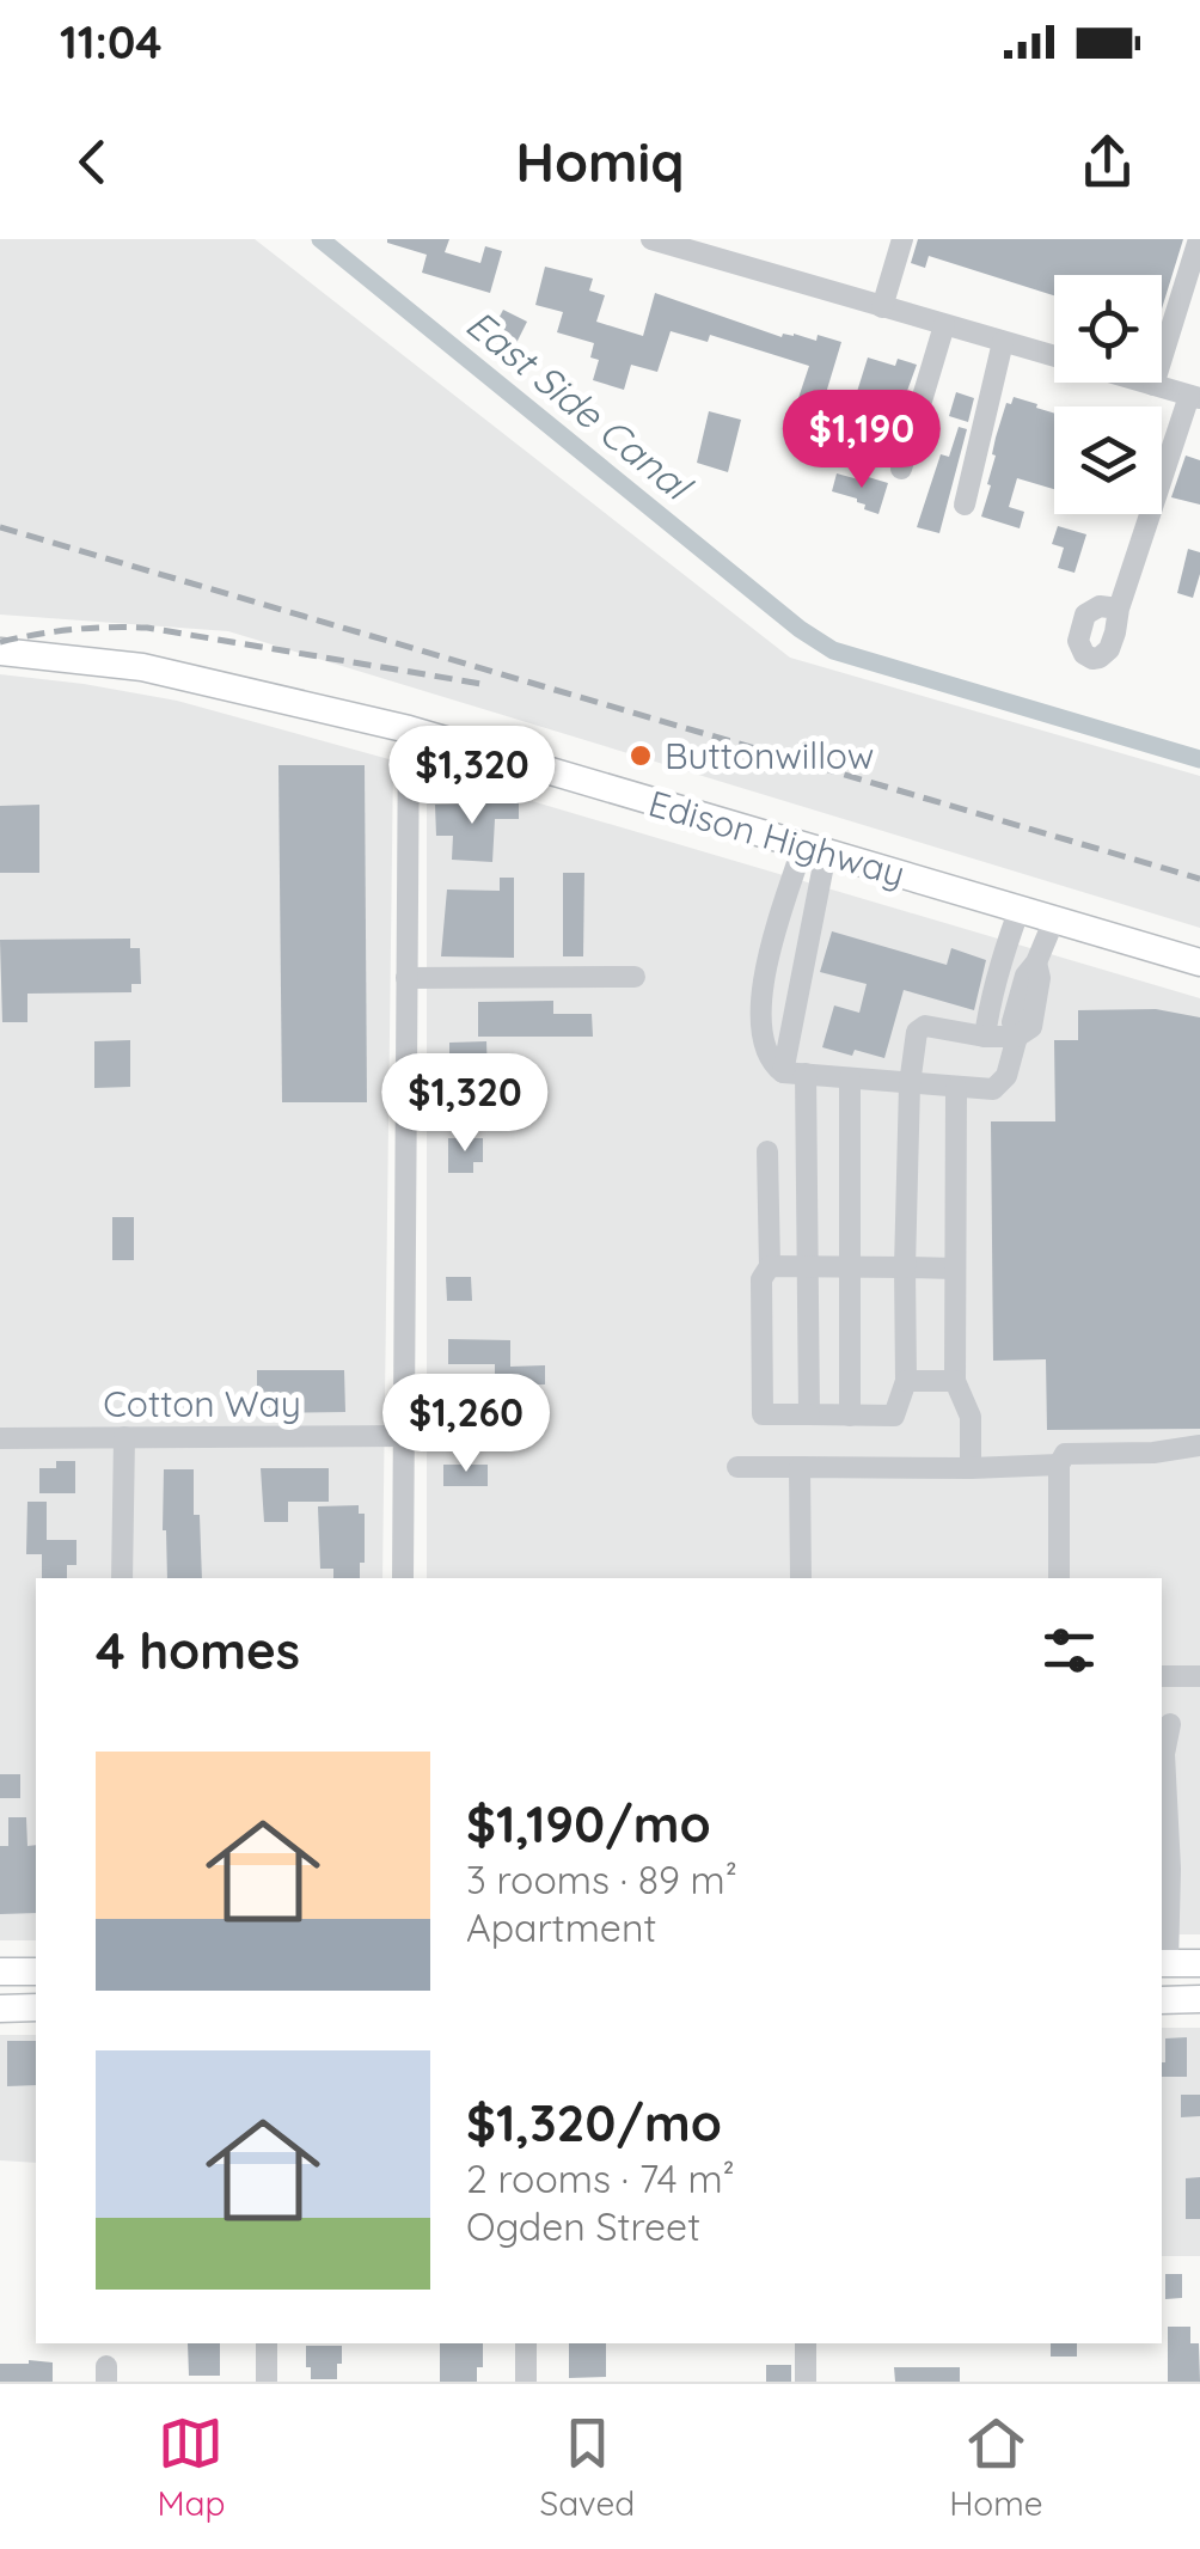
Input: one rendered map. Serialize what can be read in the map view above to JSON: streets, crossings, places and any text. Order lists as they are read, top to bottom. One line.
{"streets":{"main road":["Edison Highway"],"street":["Cotton Way"]},"water":["East Side Canal"],"places":["Buttonwillow"],"page":{"status":"11:04","header":"Homiq","price":["$1,190","$1,320","$1,320","$1,260"],"heading":"4 homes","list":[{"name":"$1,190/mo","note":"3 rooms · 89 m² · Apartment"},{"name":"$1,320/mo","note":"2 rooms · 74 m² · Ogden Street"}],"tabs":["Map","Saved","Home"]}}
